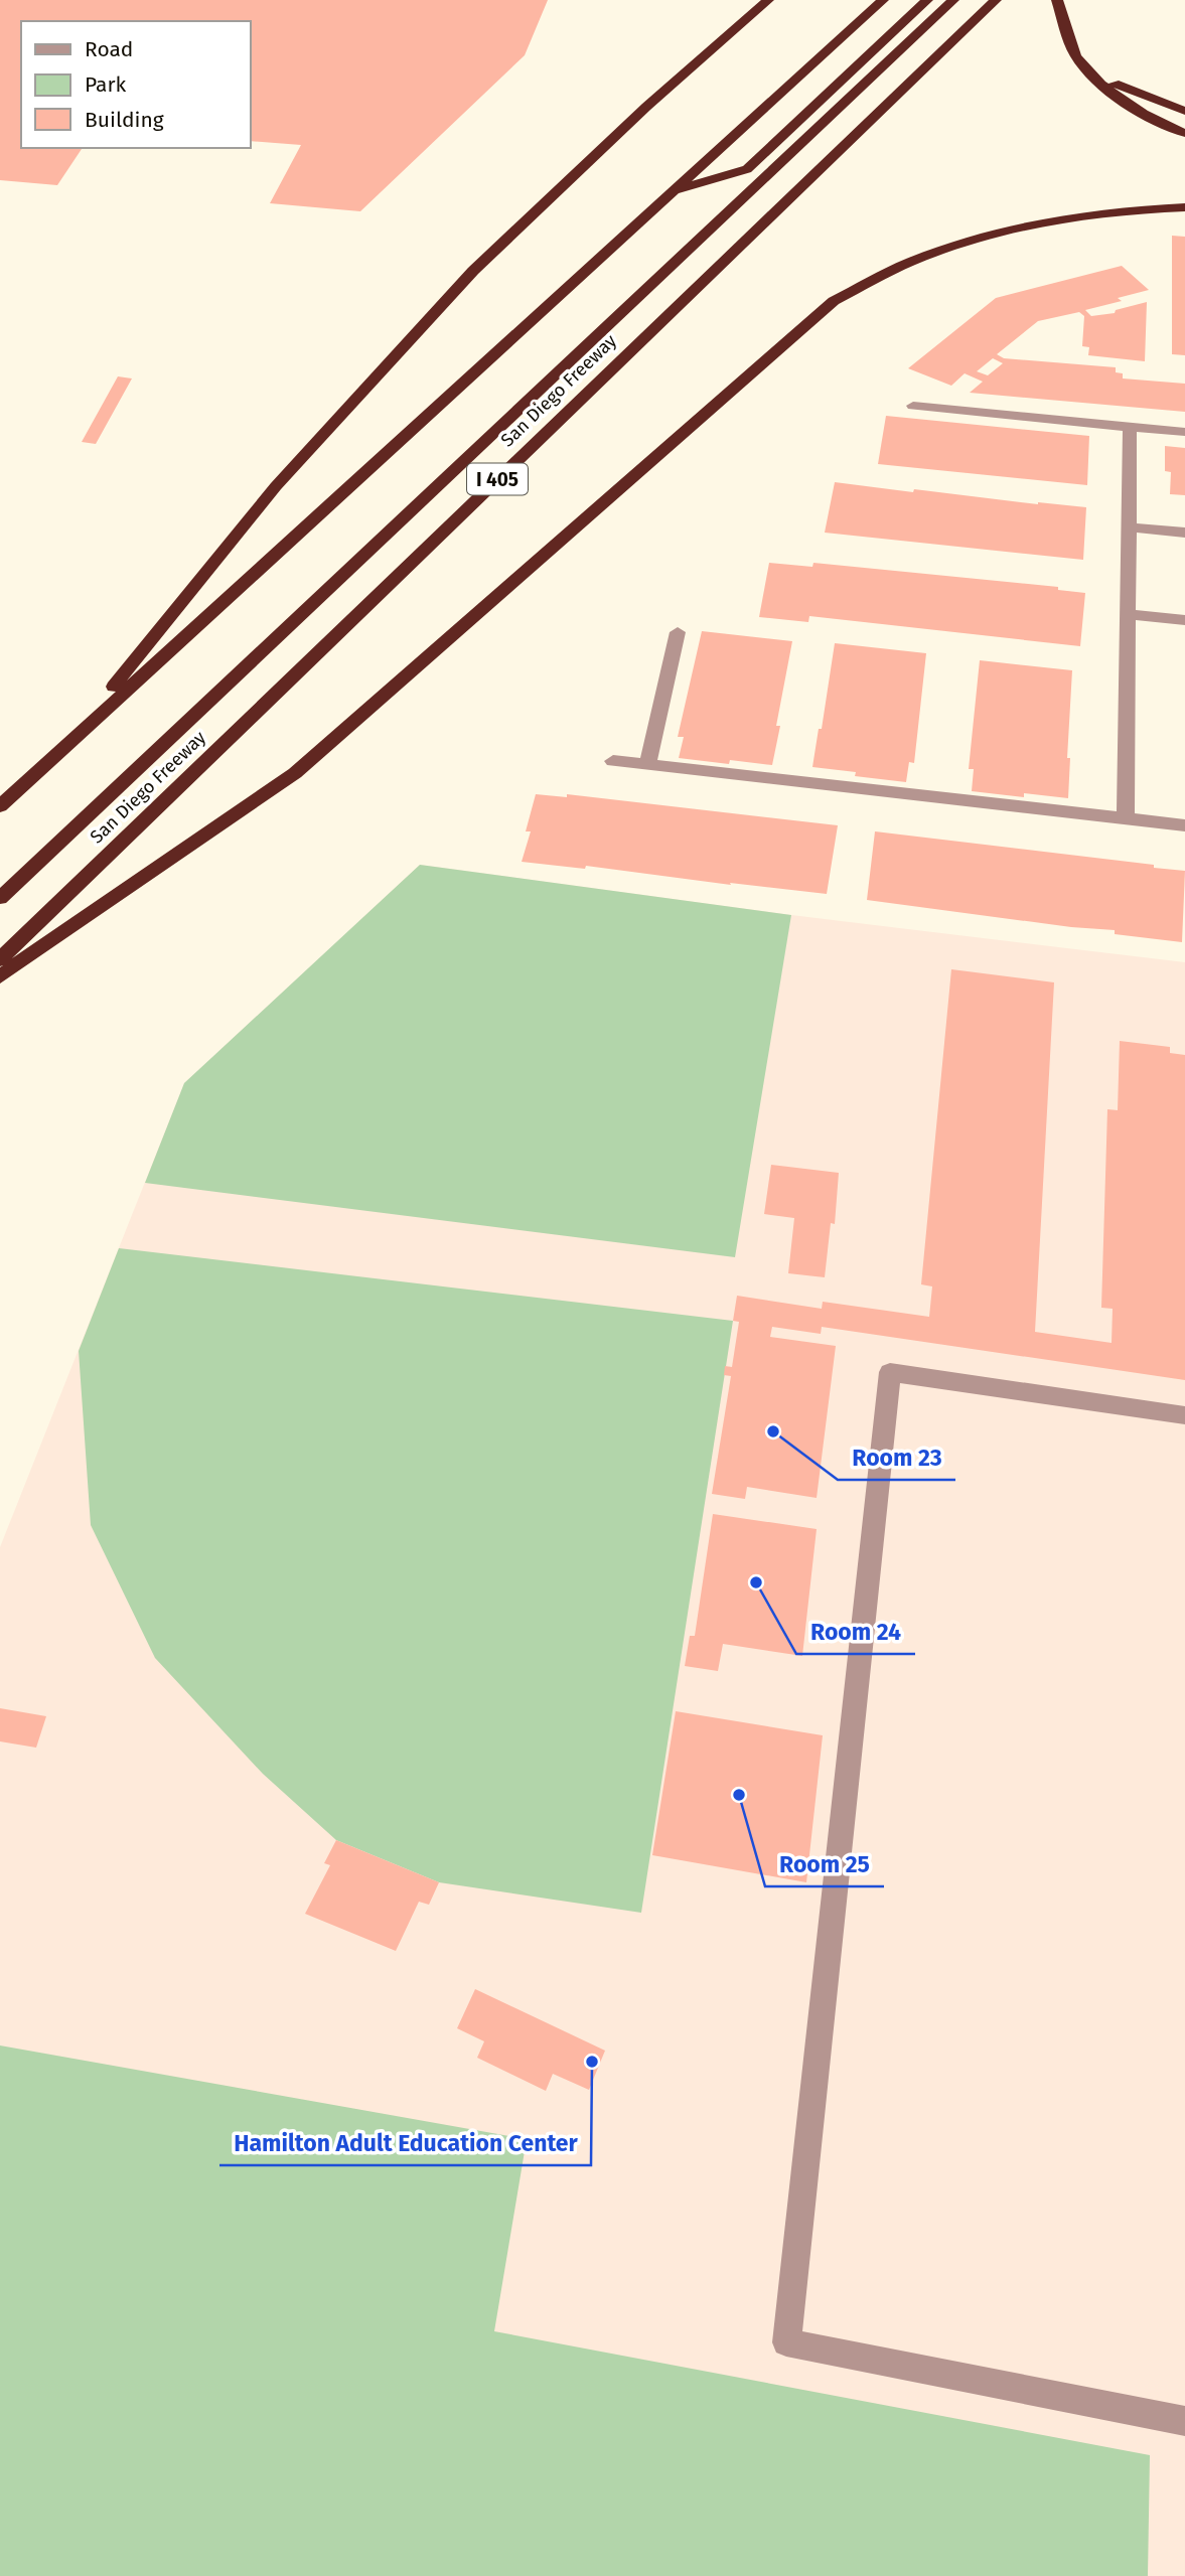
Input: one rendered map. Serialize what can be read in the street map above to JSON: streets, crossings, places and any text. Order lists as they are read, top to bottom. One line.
{"streets":{"highway":["San Diego Freeway","I 405"]},"places":["Room 23","Room 24","Room 25","Hamilton Adult Education Center"],"legend":["Road","Park","Building"]}
